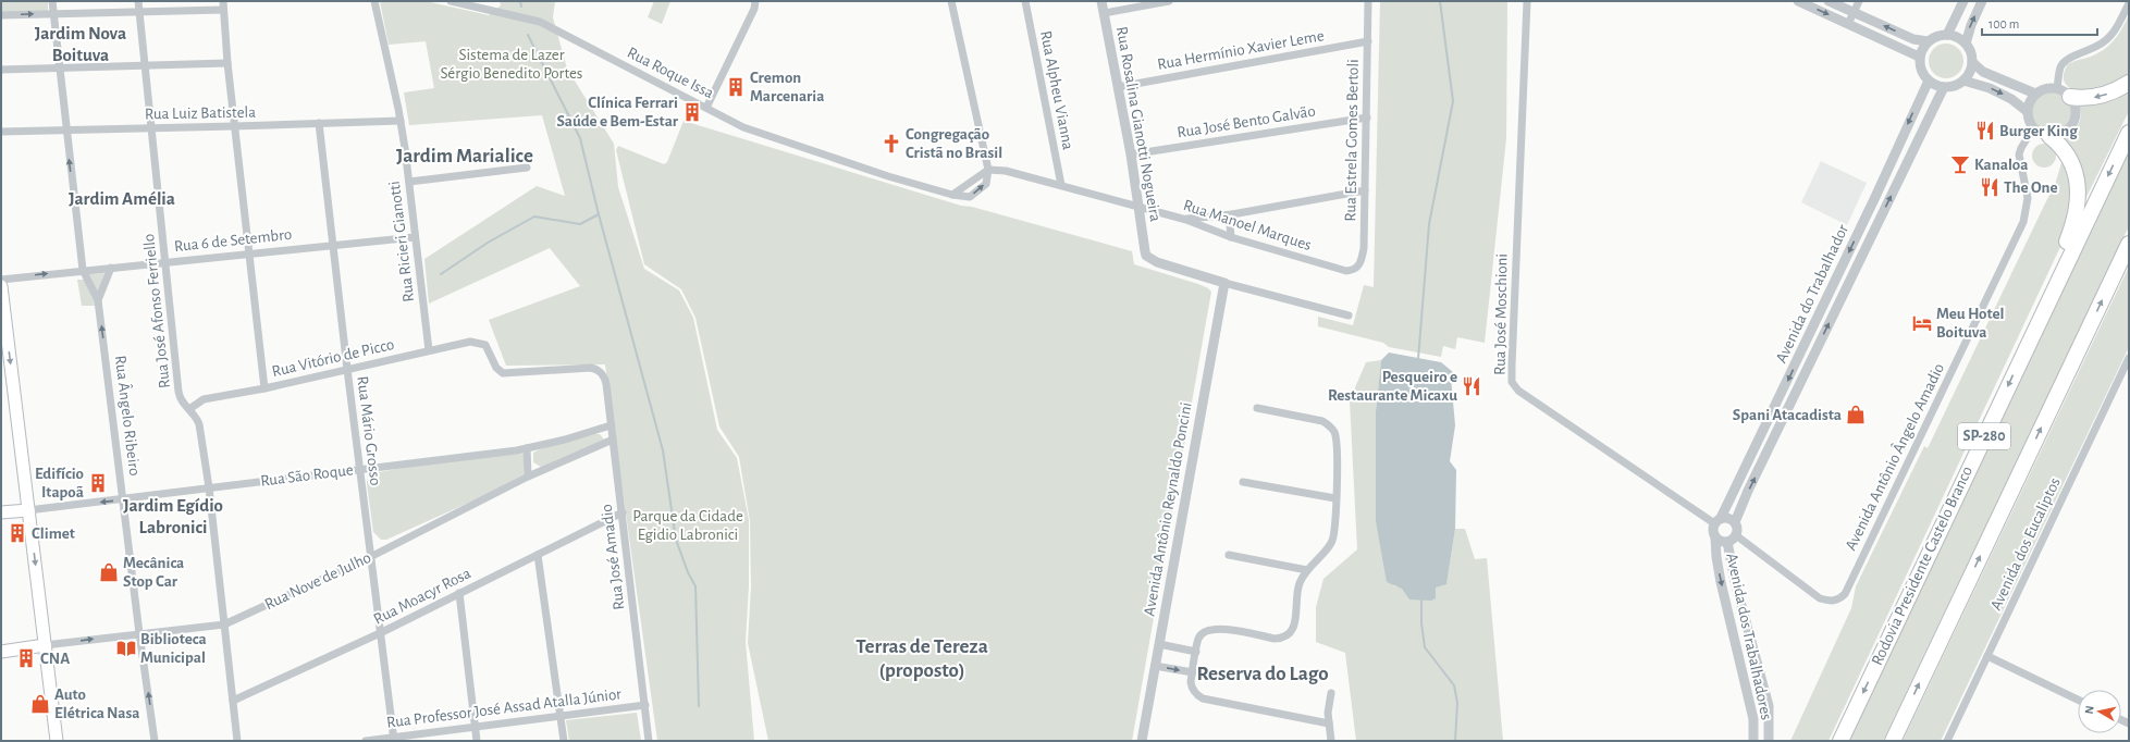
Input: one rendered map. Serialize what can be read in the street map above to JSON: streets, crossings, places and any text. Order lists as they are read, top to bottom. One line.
{"streets":{"highway":["SP-280","Rodovia Presidente Castelo Branco"],"main road":["Rua São Roque","Rua Nove de Julho"],"street":["Rua Hermínio Xavier Leme","Rua Roque Issa","Rua Alpheu Vianna","Rua Luiz Batistela","Rua José Bento Galvão","Rua Rosalina Gianotti Nogueira","Rua Estrela Gomes Bertoli","Rua Manoel Marques","Rua 6 de Setembro","Rua Ricieri Gianotti","Avenida do Trabalhador","Rua José Afonso Ferriello","Rua José Moschioni","Rua Vitório de Picco","Rua Ângelo Ribeiro","Rua Mário Grosso","Avenida Antônio Ângelo Amadio","Avenida Antônio Reynaldo Poncini","Avenida dos Eucaliptos","Rua José Amadio","Rua Moacyr Rosa","Avenida dos Trabalhadores","Rua Professor José Assad Atalla Júnior"]},"crossings":[["Rua Hermínio Xavier Leme","Rua Rosalina Gianotti Nogueira"],["Rua Hermínio Xavier Leme","Rua Estrela Gomes Bertoli"],["Rua Roque Issa","Rua Manoel Marques"],["Rua Alpheu Vianna","Rua Manoel Marques"],["Rua Luiz Batistela","Rua Ricieri Gianotti"],["Rua Luiz Batistela","Rua José Afonso Ferriello"],["Rua Luiz Batistela","Rua Ângelo Ribeiro"],["Rua Luiz Batistela","Rua Mário Grosso"],["Rua José Bento Galvão","Rua Rosalina Gianotti Nogueira"],["Rua José Bento Galvão","Rua Estrela Gomes Bertoli"],["Rua Rosalina Gianotti Nogueira","Rua Manoel Marques"],["Rua Rosalina Gianotti Nogueira","Avenida Antônio Reynaldo Poncini"],["Rua Estrela Gomes Bertoli","Rua Manoel Marques"],["Rua 6 de Setembro","Rua Ricieri Gianotti"],["Rua 6 de Setembro","Rua José Afonso Ferriello"],["Rua 6 de Setembro","Rua Ângelo Ribeiro"],["Rua 6 de Setembro","Rua Mário Grosso"],["Rua Ricieri Gianotti","Rua Vitório de Picco"],["Avenida do Trabalhador","Rua José Moschioni"],["Avenida do Trabalhador","Avenida Antônio Ângelo Amadio"],["Avenida do Trabalhador","Avenida dos Trabalhadores"],["Rua José Afonso Ferriello","Rua Vitório de Picco"],["Rua José Afonso Ferriello","Rua São Roque"],["Rua José Afonso Ferriello","Rua Nove de Julho"],["Rua José Afonso Ferriello","Rua Moacyr Rosa"],["Rua José Moschioni","Avenida Antônio Ângelo Amadio"],["Rua José Moschioni","Avenida dos Trabalhadores"],["Rua Vitório de Picco","Rua Mário Grosso"],["Rua Vitório de Picco","Rua José Amadio"],["Rua Ângelo Ribeiro","Rua São Roque"],["Rua Ângelo Ribeiro","Rua Nove de Julho"],["Rua Mário Grosso","Rua São Roque"],["Rua Mário Grosso","Rua Nove de Julho"],["Rua Mário Grosso","Rua Moacyr Rosa"],["Rua Mário Grosso","Rua Professor José Assad Atalla Júnior"],["Avenida Antônio Ângelo Amadio","Avenida dos Trabalhadores"],["Rua São Roque","Rua José Amadio"],["Rua José Amadio","Rua Nove de Julho"],["Rua José Amadio","Rua Moacyr Rosa"],["Rua José Amadio","Rua Professor José Assad Atalla Júnior"]],"one_way":["Rua Ângelo Ribeiro"],"districts":["Jardim Nova Boituva","Jardim Marialice","Jardim Amélia","Jardim Egídio Labronici","Terras de Tereza (proposto)","Reserva do Lago"],"parks":["Sistema de Lazer Sérgio Benedito Portes","Parque da Cidade Egidio Labronici"],"places":{"building":["Cremon Marcenaria","Clínica Ferrari Saúde e Bem-Estar","Edifício Itapoã","Climet","CNA"],"restaurant":["Burger King","The One","Pesqueiro e Restaurante Micaxu"],"church":["Congregação Cristã no Brasil"],"bar":["Kanaloa"],"hotel":["Meu Hotel Boituva"],"shop":["Spani Atacadista","Mecânica Stop Car","Auto Elétrica Nasa"],"library":["Biblioteca Municipal"]},"scale_bar":"100 m","north":"left"}
